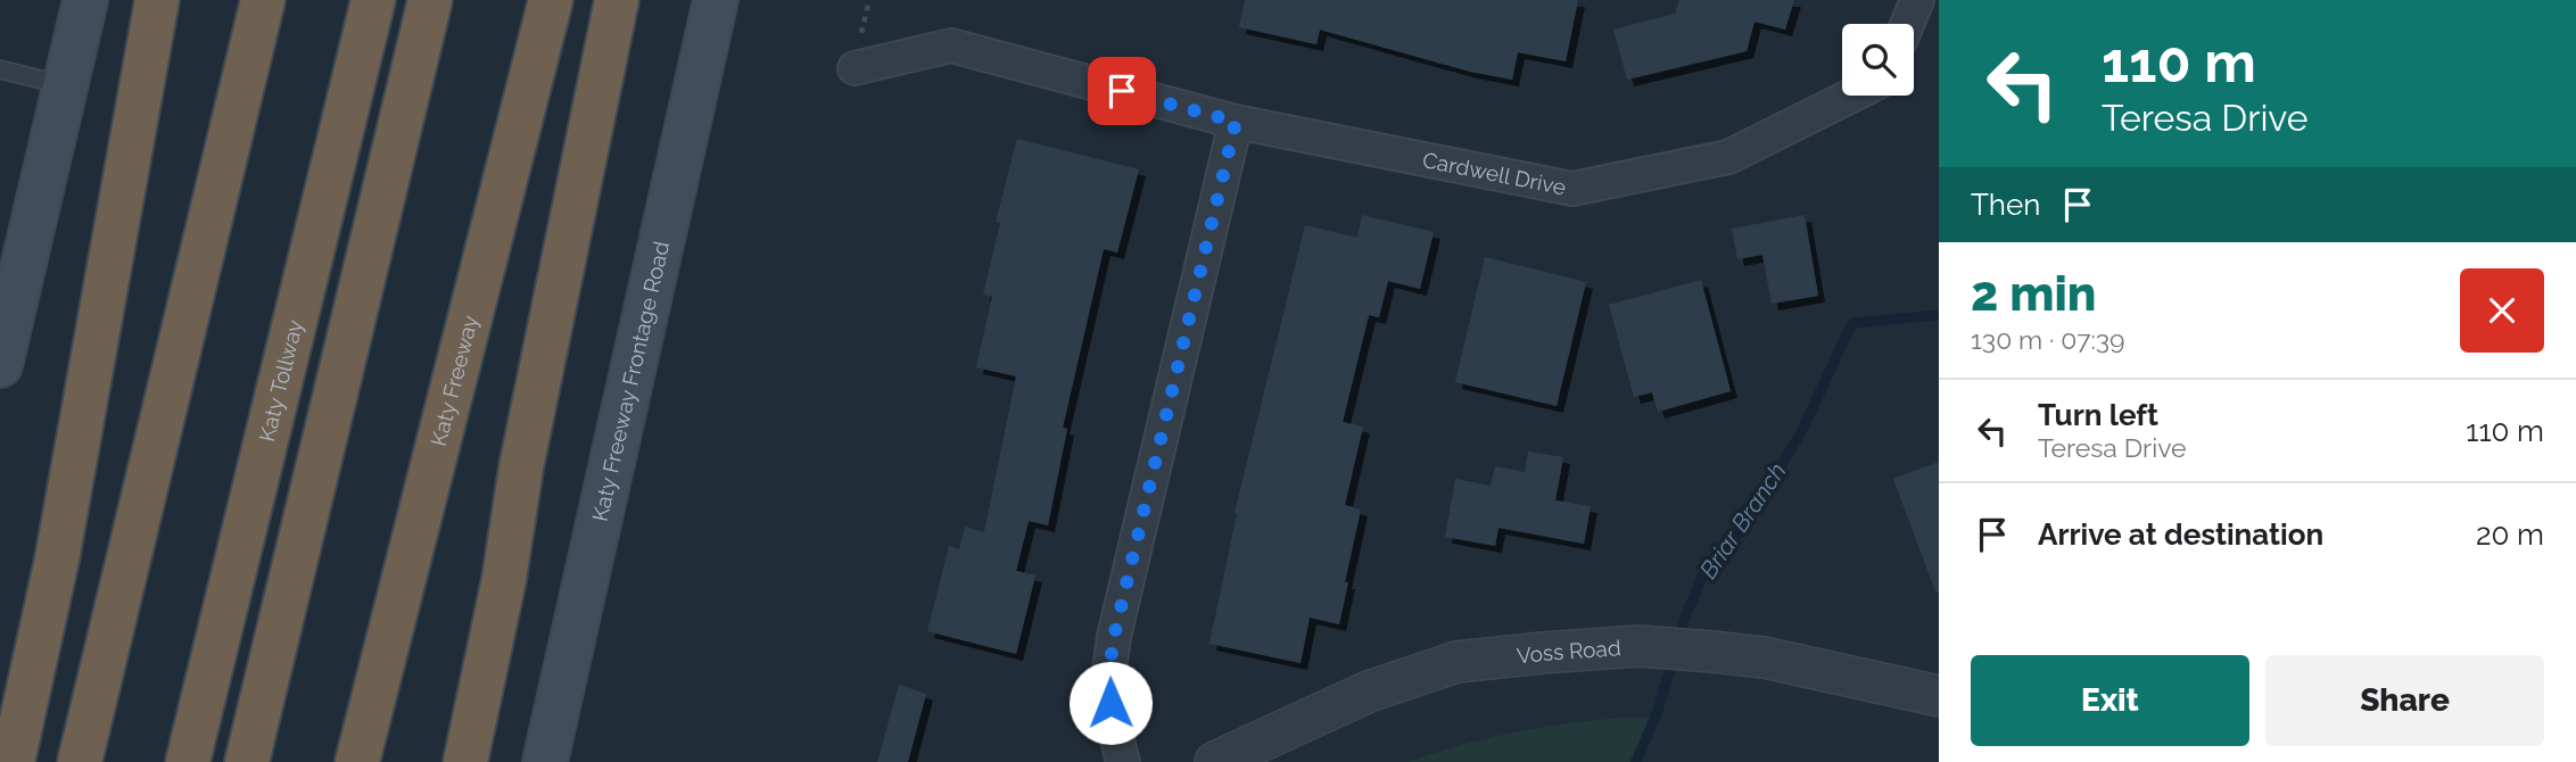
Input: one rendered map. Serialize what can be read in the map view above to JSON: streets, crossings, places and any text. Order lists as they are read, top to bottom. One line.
{"streets":{"highway":["Katy Tollway","Katy Freeway"],"main road":["Katy Freeway Frontage Road"],"street":["Cardwell Drive","Voss Road"]},"water":["Briar Branch"],"page":{"turn":["110 m","Teresa Drive"],"then":"Then","heading":["2 min","130 m · 07:39"],"list":[{"name":"Turn left","note":"Teresa Drive","value":"110 m"},{"name":"Arrive at destination","value":"20 m"}],"buttons":["Exit","Share"]}}
